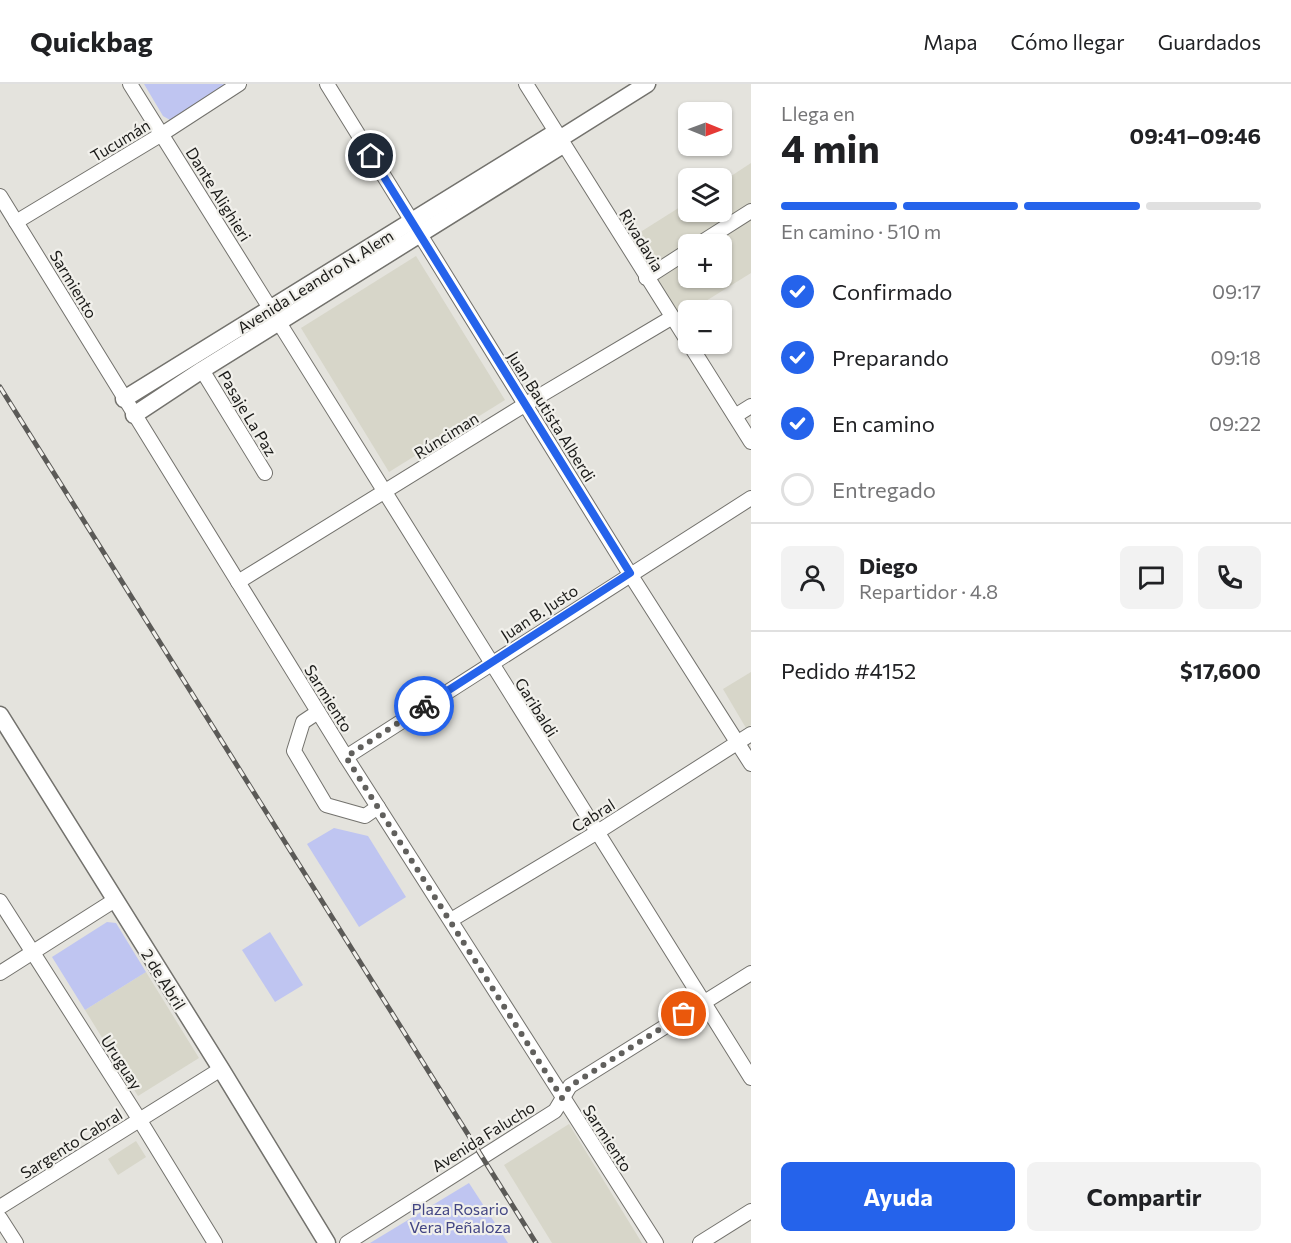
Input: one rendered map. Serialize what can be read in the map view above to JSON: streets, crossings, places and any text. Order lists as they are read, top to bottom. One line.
{"streets":{"main road":["Avenida Leandro N. Alem","2 de Abril"],"street":["Tucumán","Dante Alighieri","Rivadavia","Sarmiento","Pasaje La Paz","Juan Bautista Alberdi","Rúnciman","Juan B. Justo","Garibaldi","Cabral","Uruguay","Avenida Falucho","Sargento Cabral"]},"crossings":[["Tucumán","Dante Alighieri"],["Tucumán","Sarmiento"],["Dante Alighieri","Avenida Leandro N. Alem"],["Dante Alighieri","Garibaldi"],["Rivadavia","Avenida Leandro N. Alem"],["Rivadavia","Rúnciman"],["Avenida Leandro N. Alem","Sarmiento"],["Avenida Leandro N. Alem","Pasaje La Paz"],["Avenida Leandro N. Alem","Juan Bautista Alberdi"],["Avenida Leandro N. Alem","Garibaldi"],["Sarmiento","Rúnciman"],["Sarmiento","Juan B. Justo"],["Sarmiento","Cabral"],["Sarmiento","Avenida Falucho"],["Juan Bautista Alberdi","Rúnciman"],["Juan Bautista Alberdi","Juan B. Justo"],["Juan Bautista Alberdi","Cabral"],["Rúnciman","Garibaldi"],["Juan B. Justo","Garibaldi"],["Garibaldi","Cabral"],["Garibaldi","Avenida Falucho"],["2 de Abril","Sargento Cabral"],["Uruguay","Sargento Cabral"]],"parks":["Plaza Rosario Vera Peñaloza"],"north":"right","page":{"header":"Quickbag","nav":["Mapa","Cómo llegar","Guardados"],"heading":["4 min","Llega en","09:41–09:46"],"panel":["Diego","Repartidor · 4.8","Pedido #4152","$17,600"],"map_buttons":["+","−"],"bar":"En camino · 510 m","list":[["Confirmado","09:17"],["Preparando","09:18"],["En camino","09:22"],"Entregado"],"buttons":["Ayuda","Compartir"]}}
